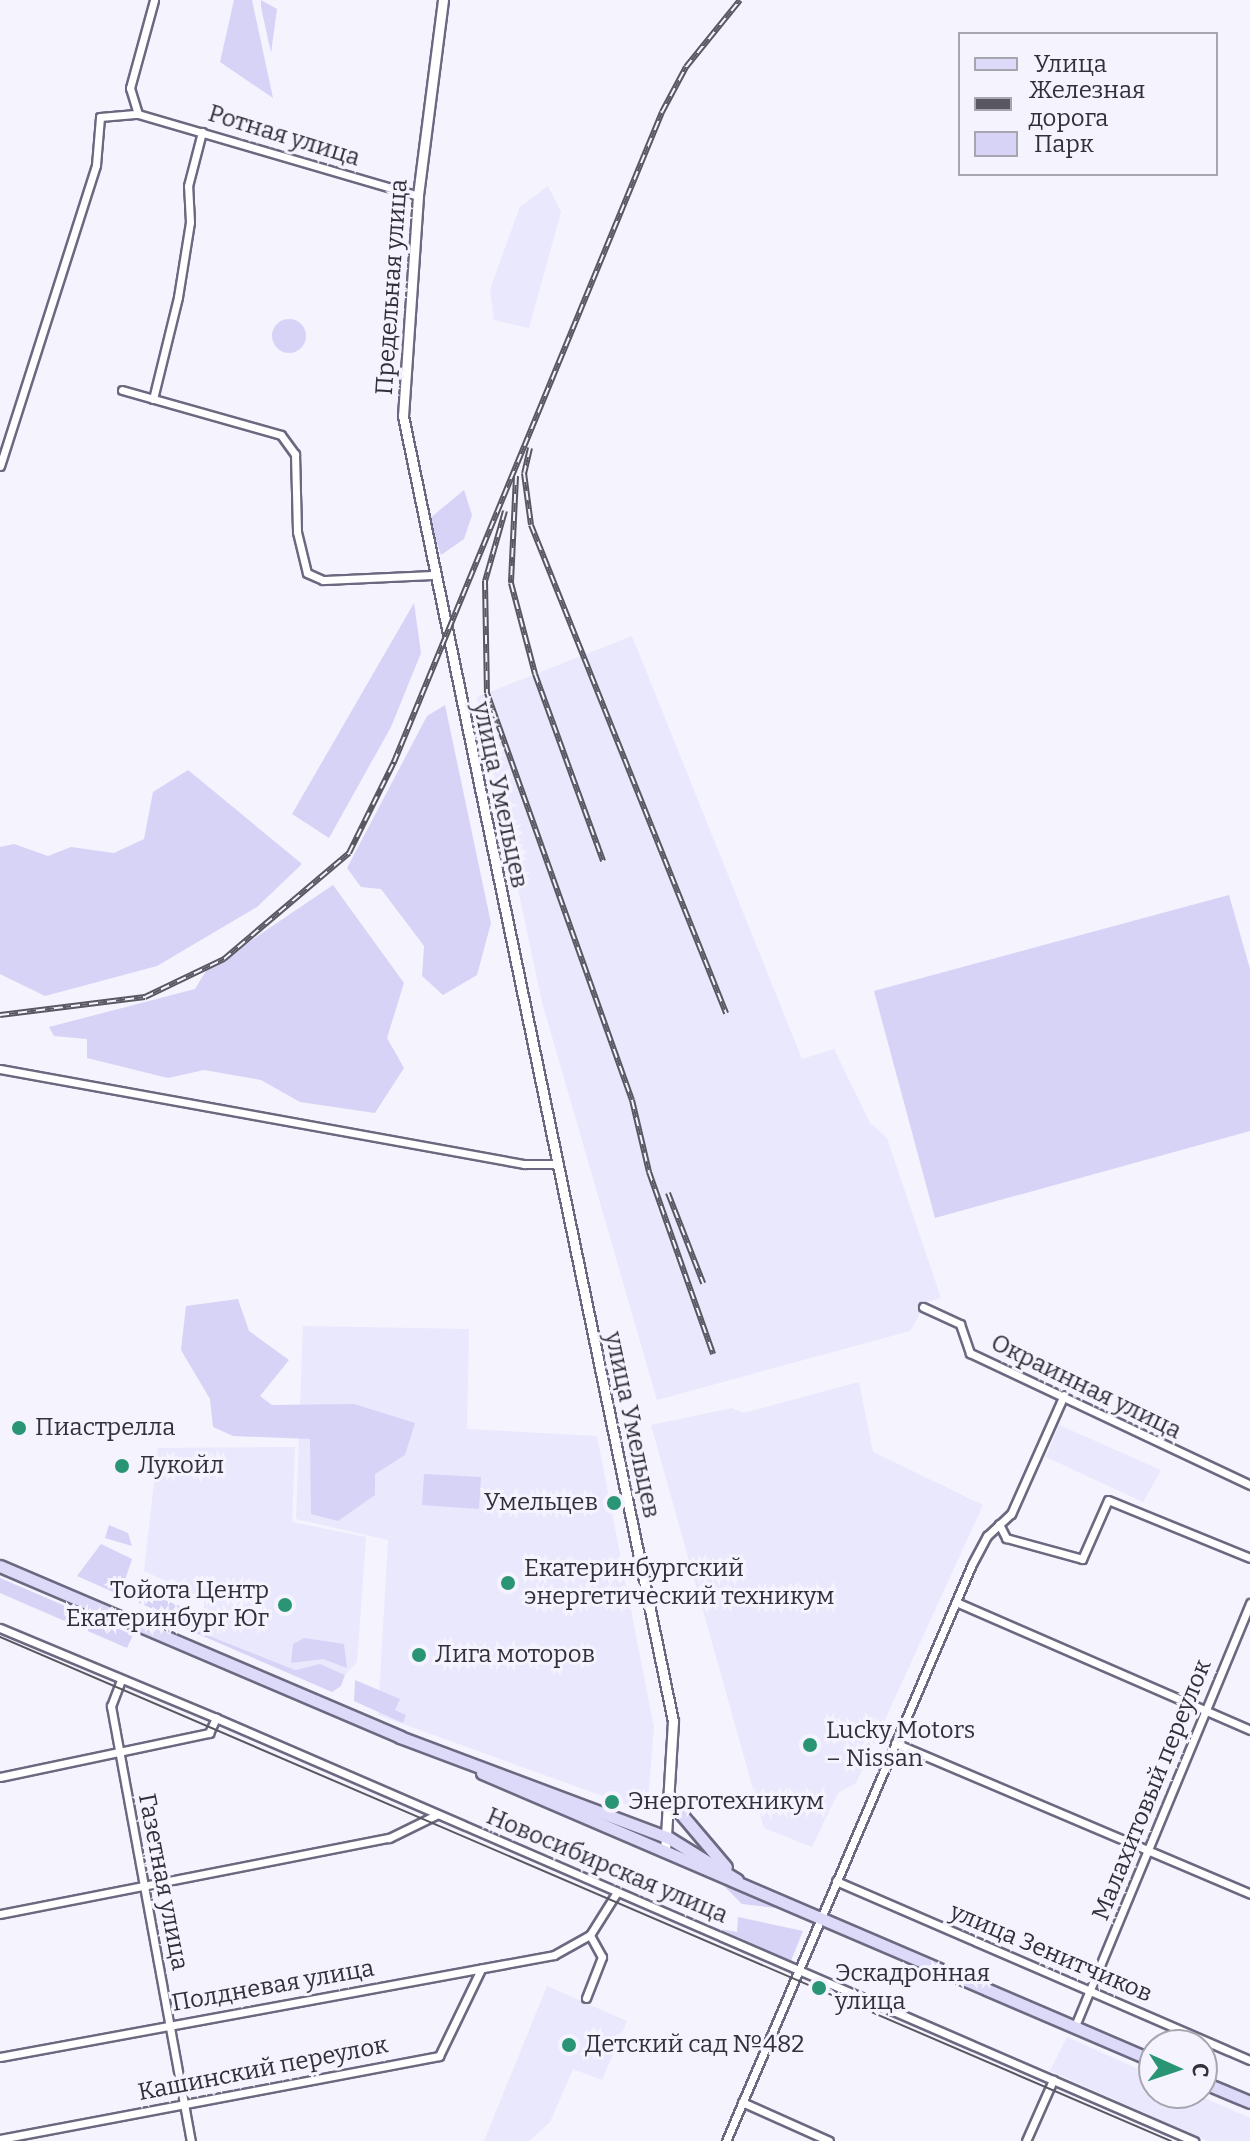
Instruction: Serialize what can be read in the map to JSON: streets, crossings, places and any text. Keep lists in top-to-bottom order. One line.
{"streets":{"street":["Ротная улица","Предельная улица","улица Умельцев","Окраинная улица","Малахитовый переулок","Новосибирская улица","Газетная улица","улица Зенитчиков","Полдневая улица","Кашинский переулок"]},"crossings":[["Ротная улица","Предельная улица"],["Предельная улица","улица Умельцев"],["Малахитовый переулок","улица Зенитчиков"],["Новосибирская улица","Газетная улица"],["Газетная улица","Полдневая улица"],["Газетная улица","Кашинский переулок"],["Полдневая улица","Кашинский переулок"]],"places":["Пиастрелла","Лукойл","Умельцев","Екатеринбургский энергетический техникум","Тойота Центр Екатеринбург Юг","Лига моторов","Lucky Motors – Nissan","Энерготехникум","Эскадронная улица","Детский сад №482"],"legend":["Улица","Железная дорога","Парк"],"north":"right"}
